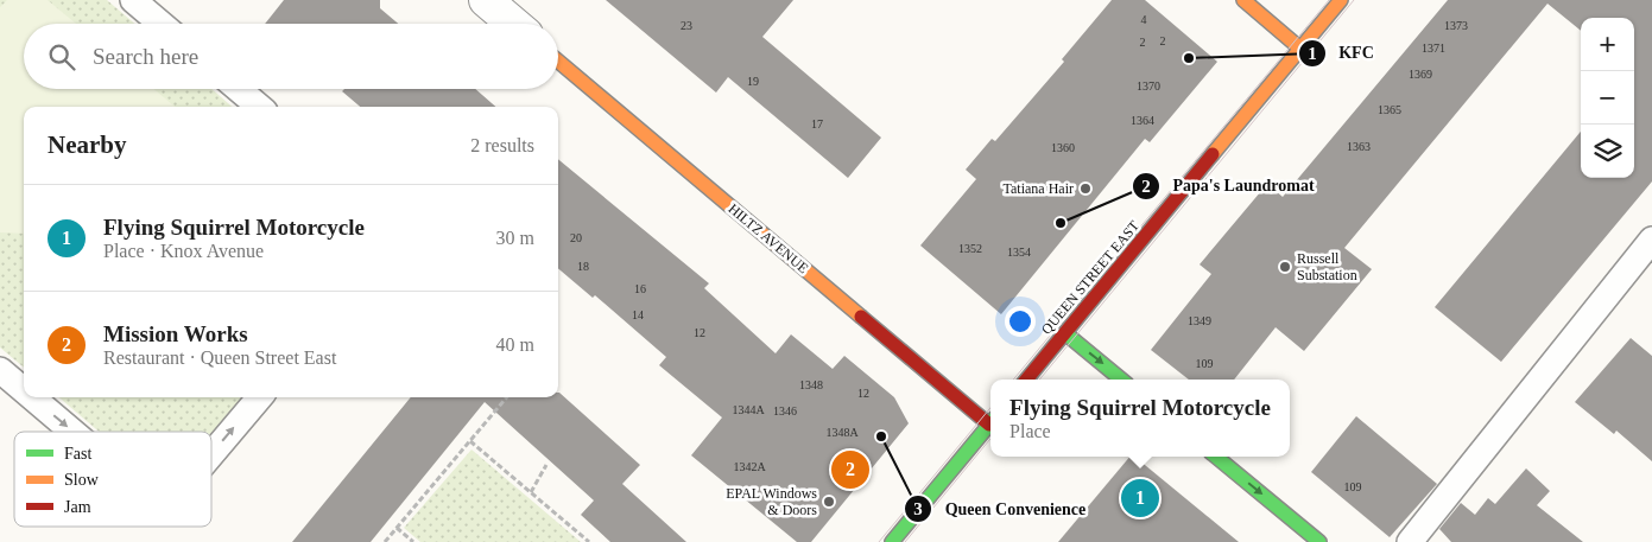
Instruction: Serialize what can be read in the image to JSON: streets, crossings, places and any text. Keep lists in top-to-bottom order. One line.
{"streets":{"street":["HILTZ AVENUE","QUEEN STREET EAST"]},"places":["KFC","Tatiana Hair","Papa's Laundromat","Russell Substation","Queen Convenience","EPAL Windows & Doors"],"house_numbers":["4","23","1373","2","2","1371","1369","19","1370","1365","1364","17","1363","1360","20","1352","1354","18","16","14","1349","12","109","1348","12","1344A","1346","1348A","1342A","109"],"legend":["Fast","Slow","Jam"],"page":{"map_buttons":["+","−"],"search":"Search here","heading":["Nearby","2 results"],"list":[{"mark":"1","name":"Flying Squirrel Motorcycle","note":"Place · Knox Avenue","value":"30 m"},{"mark":"2","name":"Mission Works","note":"Restaurant · Queen Street East","value":"40 m"}],"popup":["Flying Squirrel Motorcycle","Place"],"pins":["2","1"]}}
